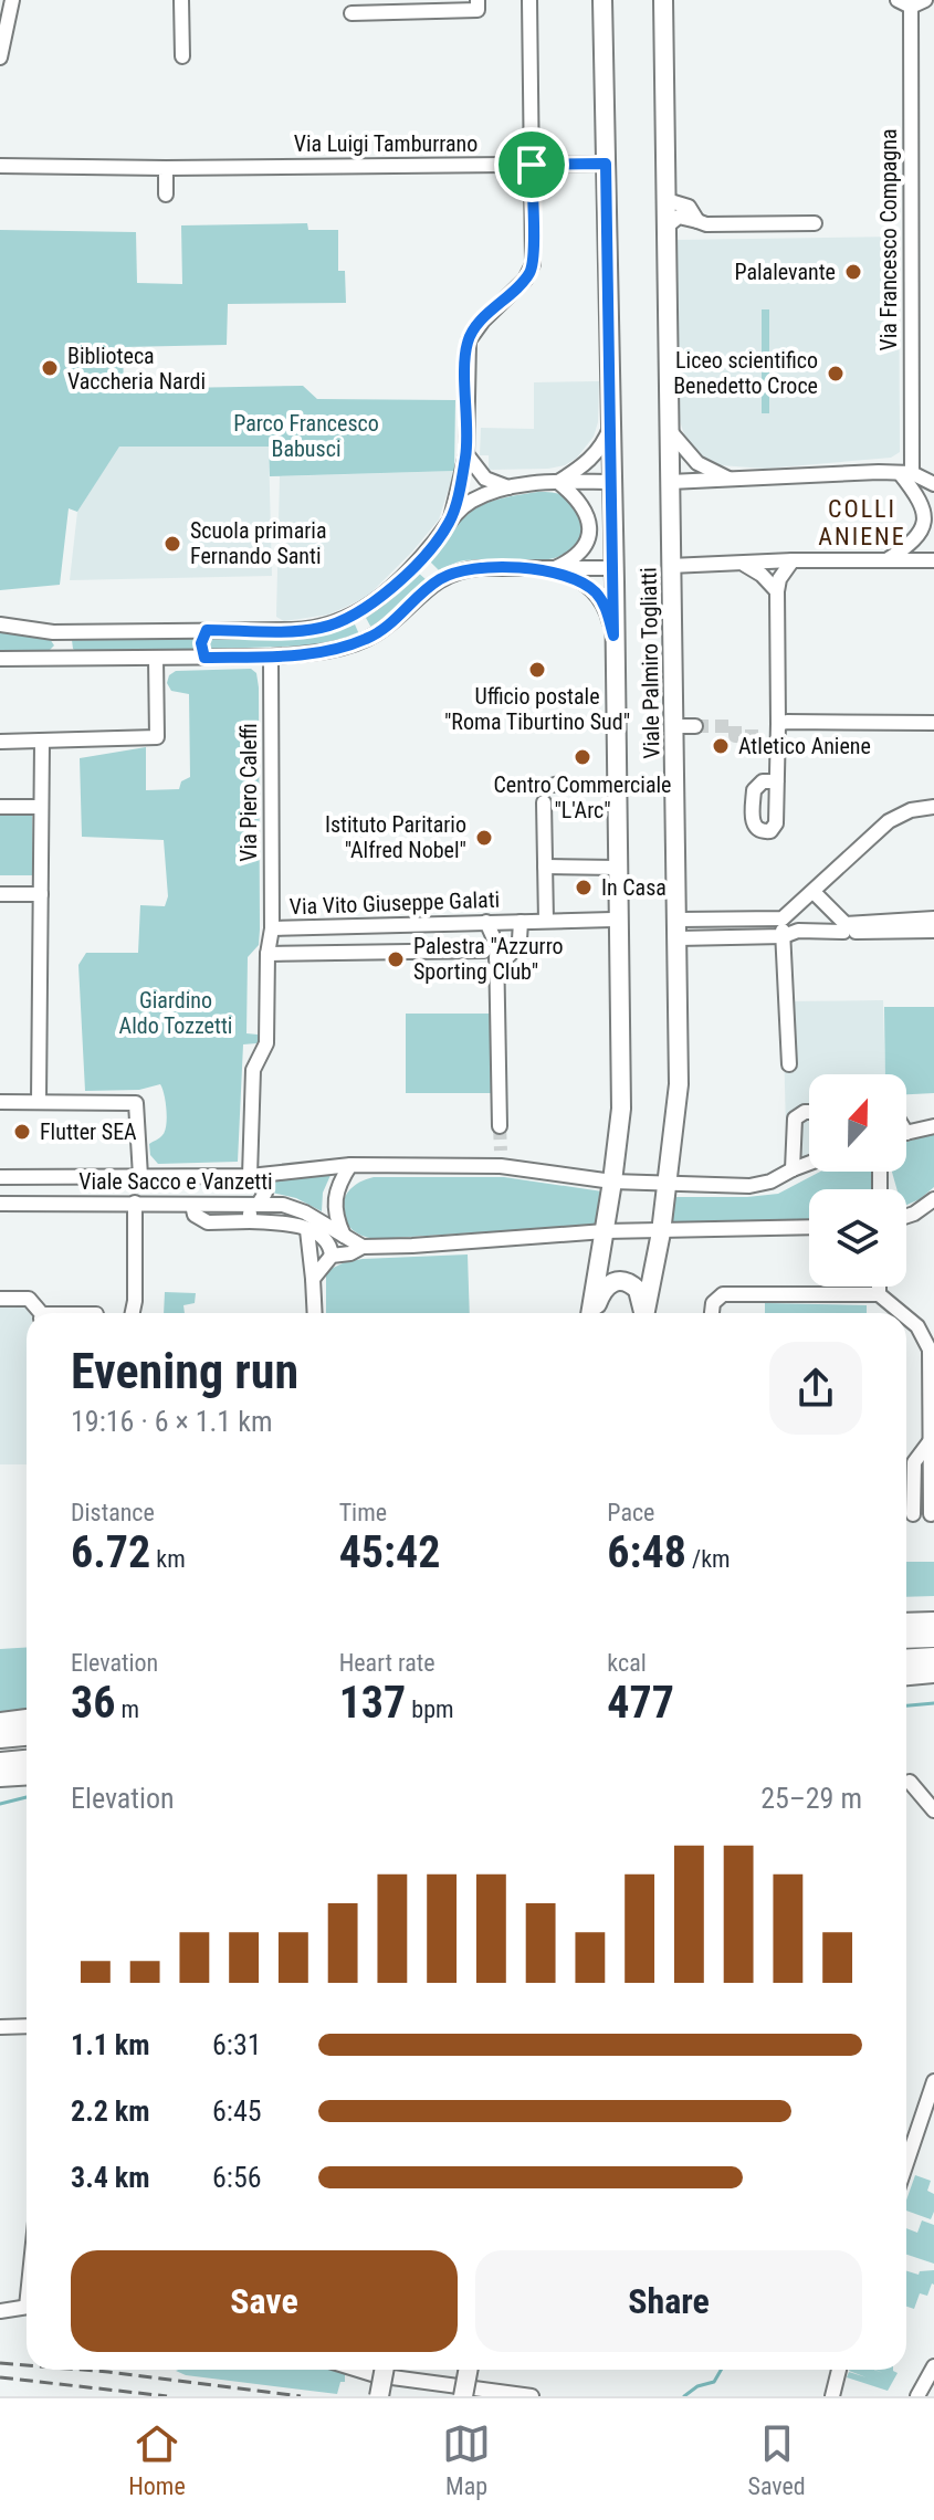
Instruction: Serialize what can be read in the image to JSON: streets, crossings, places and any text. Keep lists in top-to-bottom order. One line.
{"streets":{"main road":["Viale Palmiro Togliatti"],"street":["Via Luigi Tamburrano","Via Francesco Compagna","Via Piero Caleffi","Via Vito Giuseppe Galati","Viale Sacco e Vanzetti"]},"crossings":[["Via Luigi Tamburrano","Viale Palmiro Togliatti"],["Viale Palmiro Togliatti","Viale Sacco e Vanzetti"],["Via Piero Caleffi","Via Vito Giuseppe Galati"],["Via Vito Giuseppe Galati","Viale Sacco e Vanzetti"]],"districts":["COLLI ANIENE"],"parks":["Parco Francesco Babusci","Giardino Aldo Tozzetti"],"places":["Palalevante","Biblioteca Vaccheria Nardi","Liceo scientifico Benedetto Croce","Scuola primaria Fernando Santi","Ufficio postale \"Roma Tiburtino Sud\"","Atletico Aniene","Centro Commerciale \"L'Arc\"","Istituto Paritario \"Alfred Nobel\"","In Casa","Palestra \"Azzurro Sporting Club\"","Flutter SEA"],"north":"top","page":{"heading":["Evening run","19:16 · 6 × 1.1 km"],"stats":[["Distance","6.72 km"],["Time","45:42"],["Pace","6:48 /km"],["Elevation","36 m"],["Heart rate","137 bpm"],["kcal","477"]],"chart":["Elevation","25–29 m"],"list":[{"name":"1.1 km","note":"6:31"},{"name":"2.2 km","note":"6:45"},{"name":"3.4 km","note":"6:56"}],"buttons":["Save","Share"],"tabs":["Home","Map","Saved"]}}
